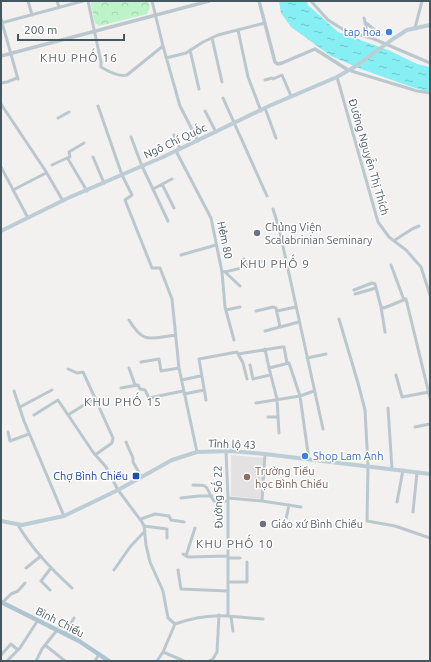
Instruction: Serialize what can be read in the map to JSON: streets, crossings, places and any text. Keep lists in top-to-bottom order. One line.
{"streets":{"main road":["Ngô Chí Quốc","Tỉnh lộ 43","Bình Chiểu"],"street":["Đường Nguyễn Thị Thích","Hẻm 80","Đường Số 22"]},"crossings":[["Ngô Chí Quốc","Đường Nguyễn Thị Thích"],["Ngô Chí Quốc","Hẻm 80"],["Tỉnh lộ 43","Đường Số 22"]],"districts":["KHU PHỐ 16","KHU PHỐ 9","KHU PHỐ 15","KHU PHỐ 10"],"places":{"other":["tap hoa","Chủng Viện Scalabrinian Seminary","Shop Lam Anh","Trường Tiểu học Bình Chiểu","Giáo xứ Bình Chiểu"],"transit":["Chợ Bình Chiểu"]},"scale_bar":"200 m"}
